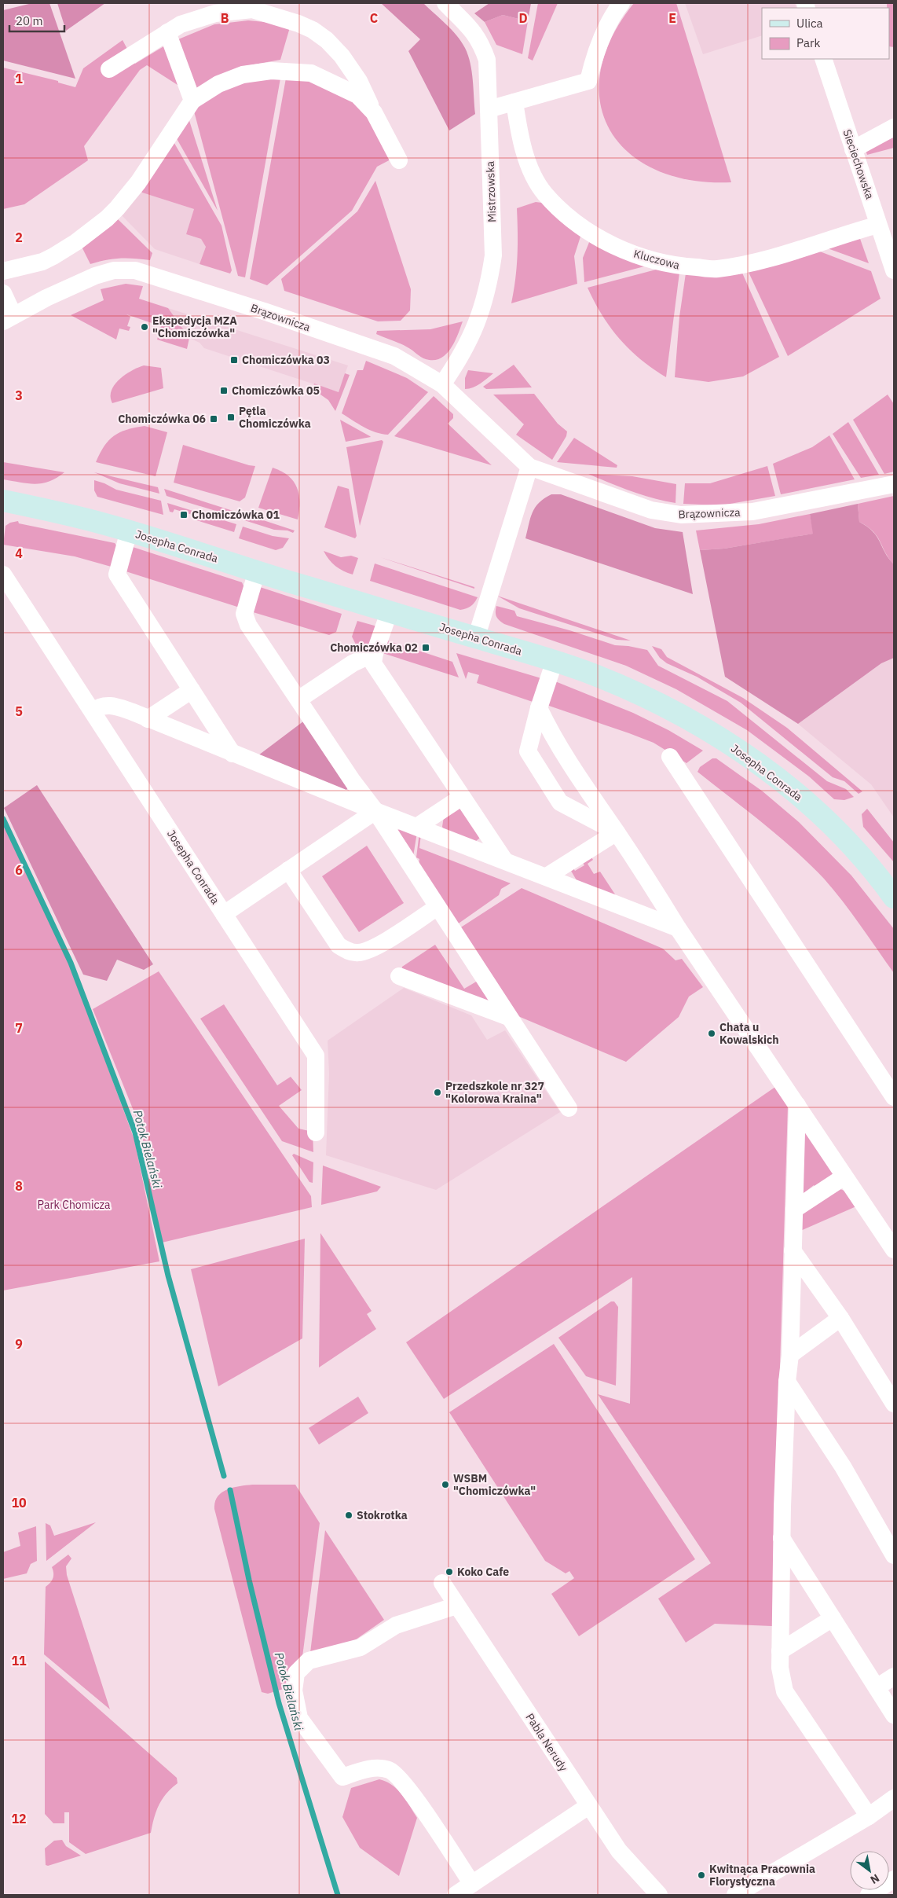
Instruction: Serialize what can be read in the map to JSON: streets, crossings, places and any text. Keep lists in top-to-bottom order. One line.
{"streets":{"street":["Sieciechowska","Mistrzowska","Kluczowa","Brązownicza","Josepha Conrada","Pabla Nerudy"]},"crossings":[["Sieciechowska","Kluczowa"],["Mistrzowska","Brązownicza"]],"water":["Potok Bielański"],"parks":["Park Chomicza"],"places":{"other":["Ekspedycja MZA \"Chomiczówka\"","Chata u Kowalskich","Przedszkole nr 327 \"Kolorowa Kraina\"","WSBM \"Chomiczówka\"","Stokrotka","Koko Cafe","Kwitnąca Pracownia Florystyczna"],"transit":["Chomiczówka 03","Chomiczówka 05","Pętla Chomiczówka","Chomiczówka 06","Chomiczówka 01","Chomiczówka 02"]},"legend":["Ulica","Park"],"scale_bar":"20 m","north":"bottom right","grid":{"columns":["B","C","D","E"],"rows":["1","2","3","4","5","6","7","8","9","10","11","12"]}}
